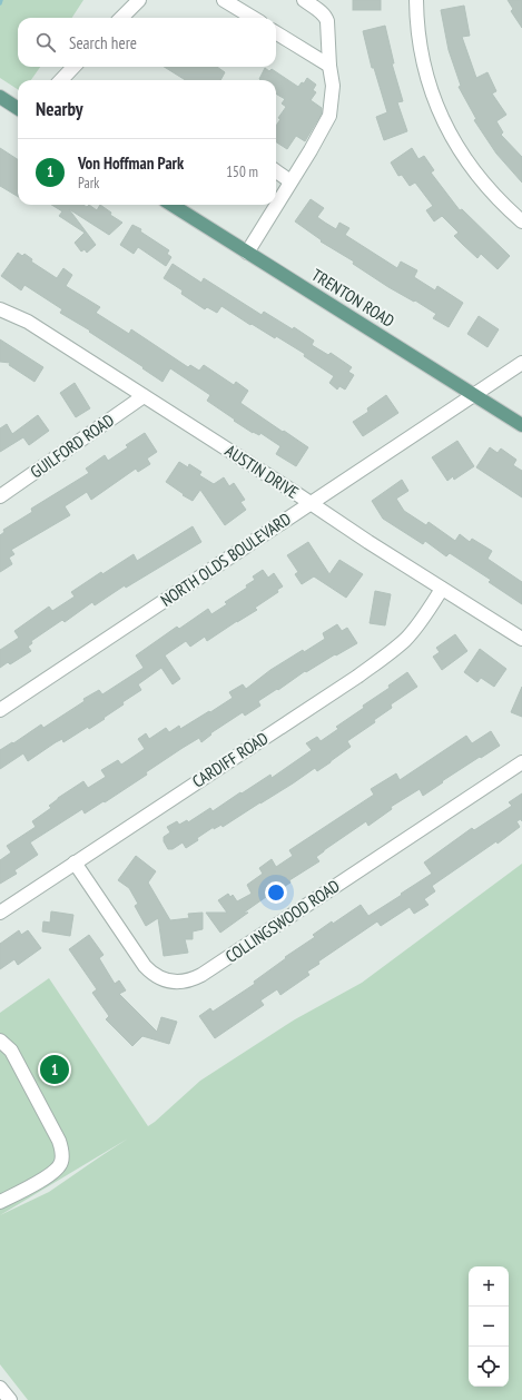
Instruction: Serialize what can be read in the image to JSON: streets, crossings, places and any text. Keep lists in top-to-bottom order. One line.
{"streets":{"main road":["TRENTON ROAD"],"street":["GUILFORD ROAD","AUSTIN DRIVE","NORTH OLDS BOULEVARD","CARDIFF ROAD","COLLINGSWOOD ROAD"]},"crossings":[["TRENTON ROAD","NORTH OLDS BOULEVARD"],["GUILFORD ROAD","AUSTIN DRIVE"],["AUSTIN DRIVE","NORTH OLDS BOULEVARD"],["AUSTIN DRIVE","CARDIFF ROAD"],["CARDIFF ROAD","COLLINGSWOOD ROAD"]],"page":{"search":"Search here","heading":"Nearby","list":[{"mark":"1","name":"Von Hoffman Park","note":"Park","value":"150 m"}],"pins":"1","map_buttons":["+","−"]}}
